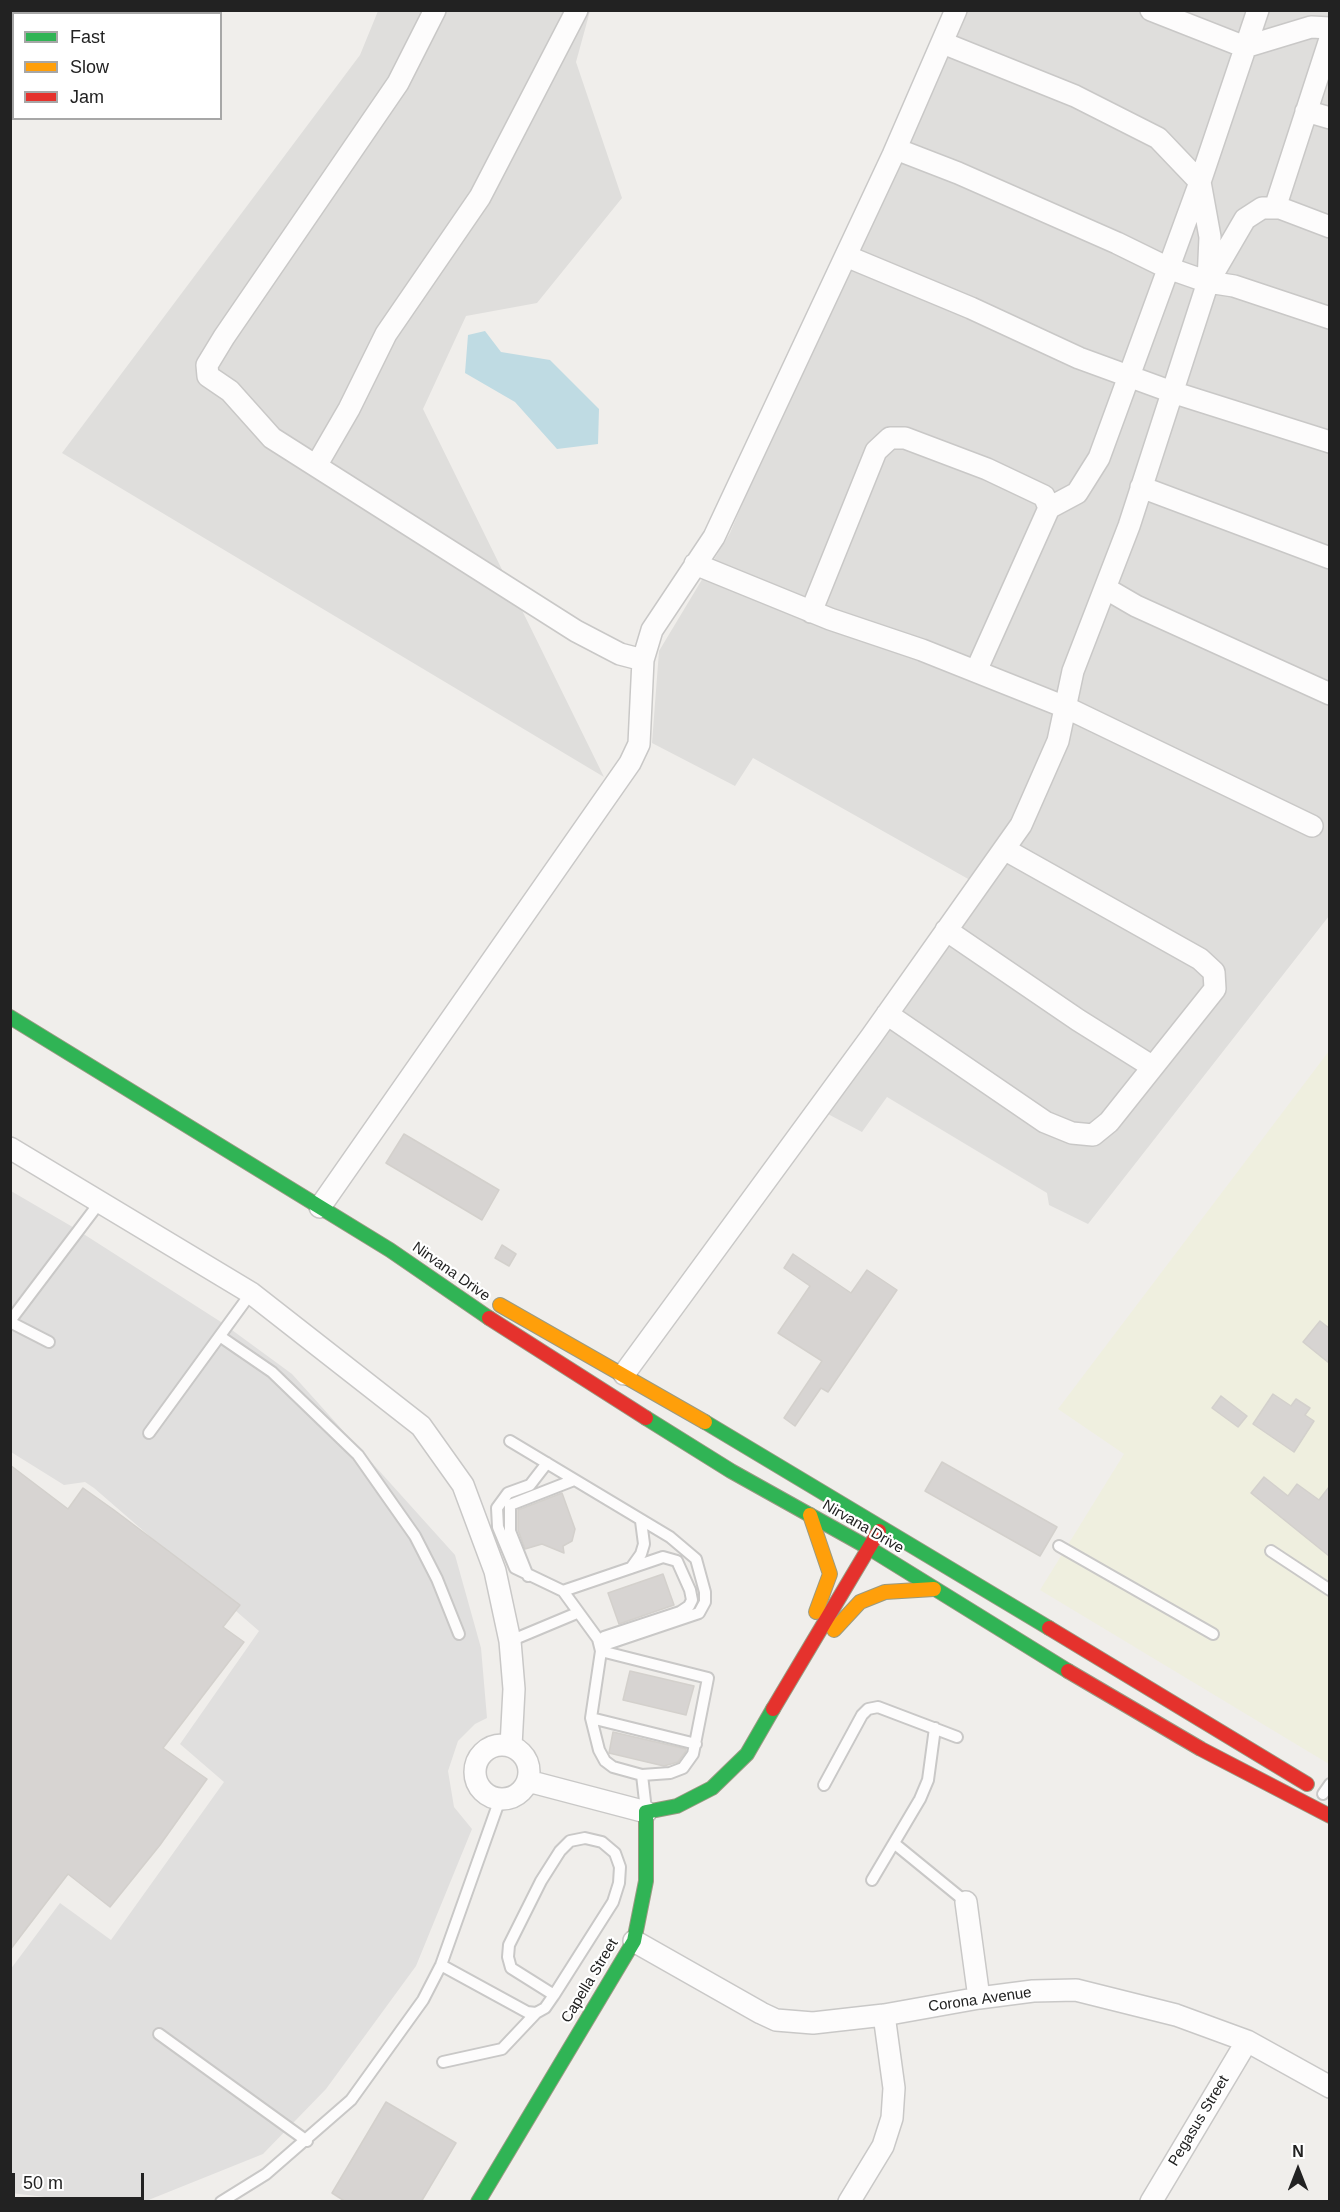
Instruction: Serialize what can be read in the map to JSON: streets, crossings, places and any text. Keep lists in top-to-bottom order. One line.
{"streets":{"main road":["Nirvana Drive","Capella Street"],"street":["Corona Avenue","Pegasus Street"]},"crossings":[["Capella Street","Corona Avenue"],["Corona Avenue","Pegasus Street"]],"legend":["Fast","Slow","Jam"],"scale_bar":"50 m","north":"top"}
